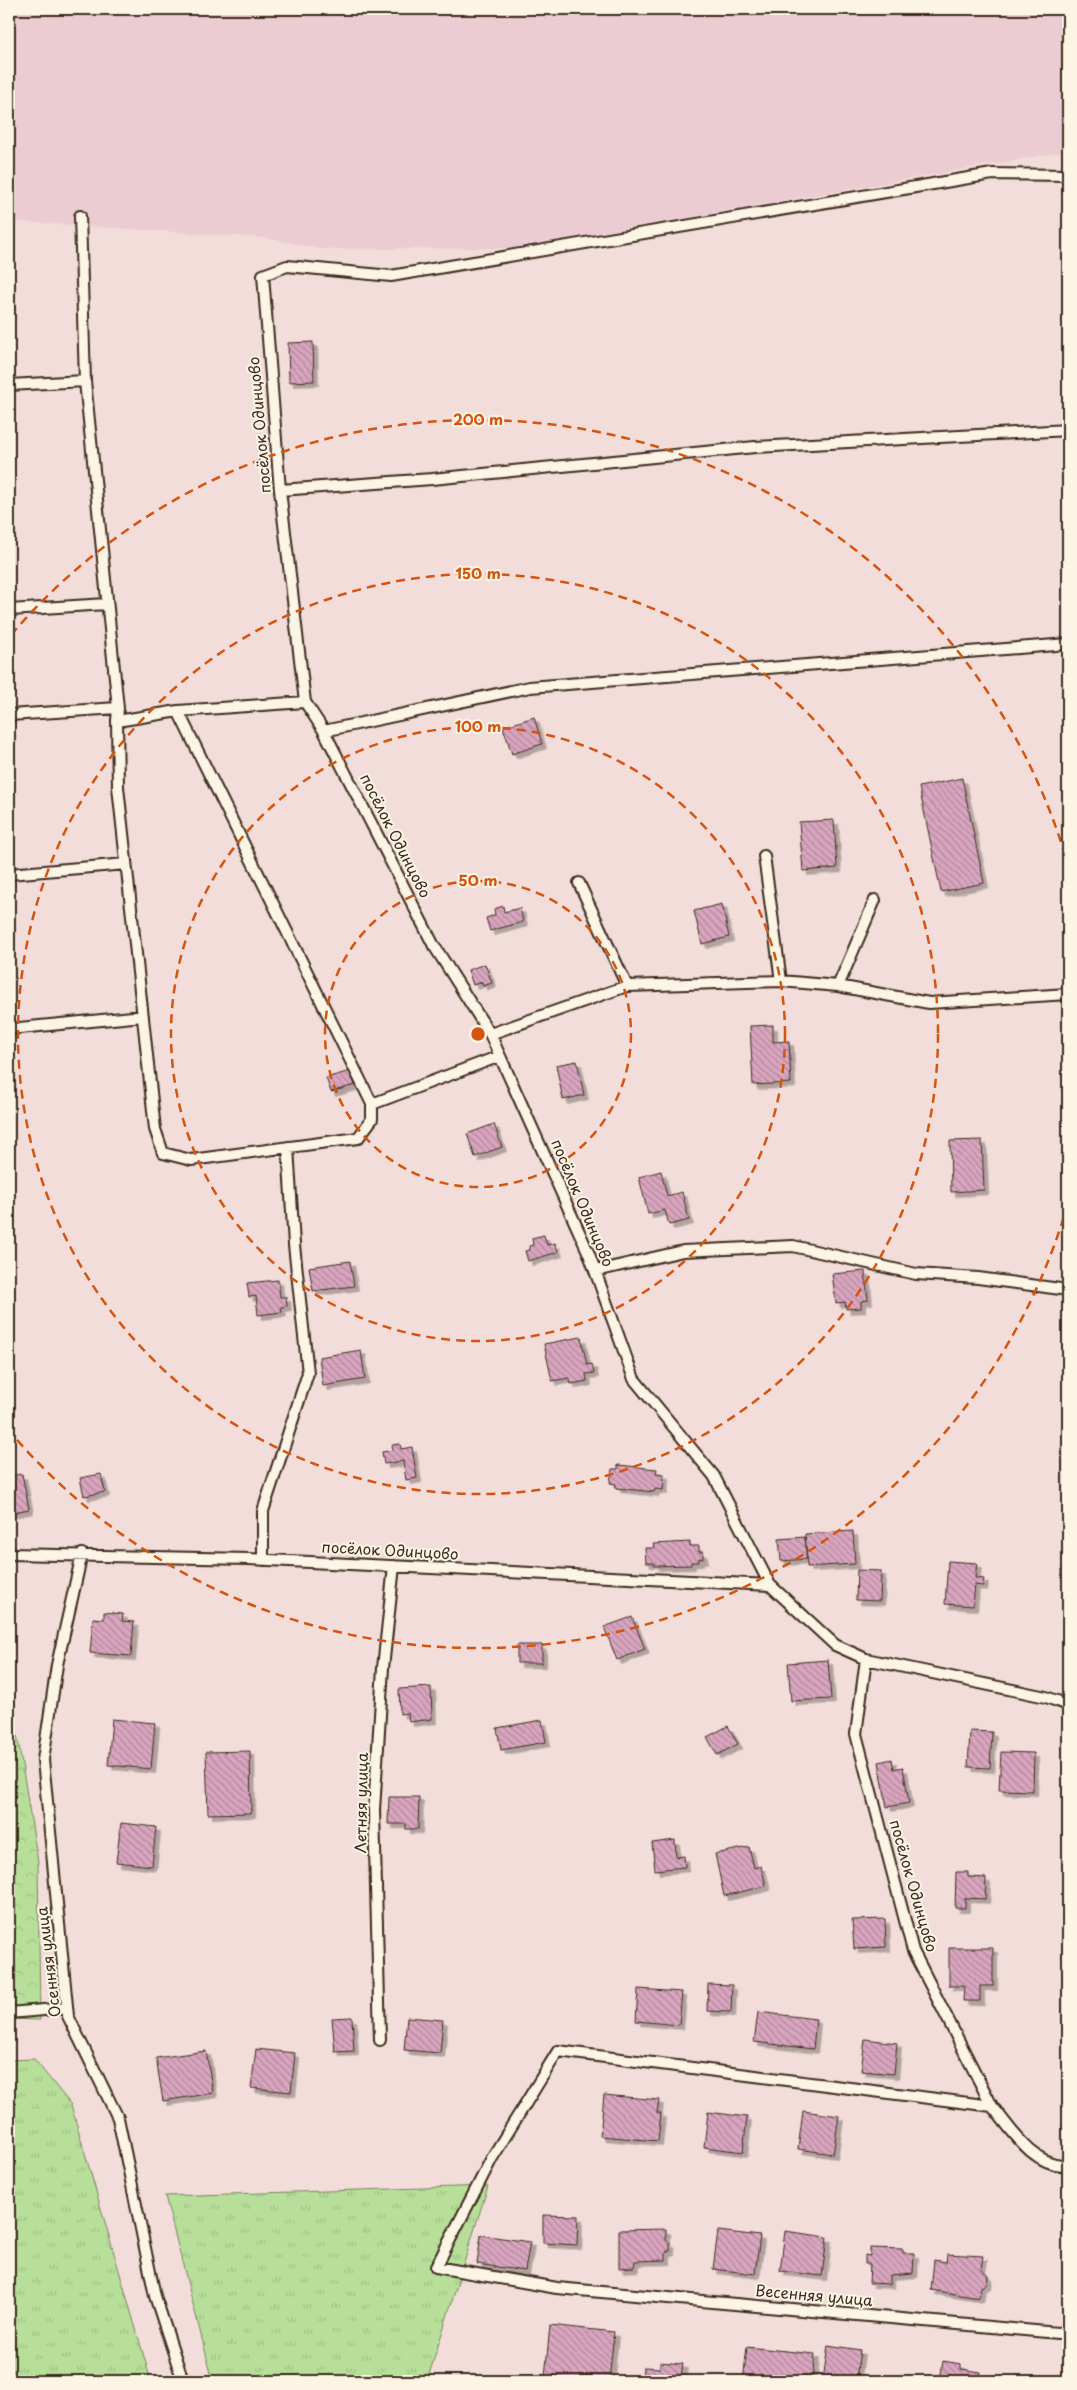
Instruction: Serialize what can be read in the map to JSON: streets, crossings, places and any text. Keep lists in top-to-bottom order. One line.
{"streets":{"lane":["посёлок Одинцово","Летняя улица","Осенняя улица","Весенняя улица"]},"crossings":[["посёлок Одинцово","Летняя улица"],["посёлок Одинцово","Осенняя улица"],["посёлок Одинцово","Весенняя улица"]],"rings":["200 m","150 m","100 m","50 m"]}
